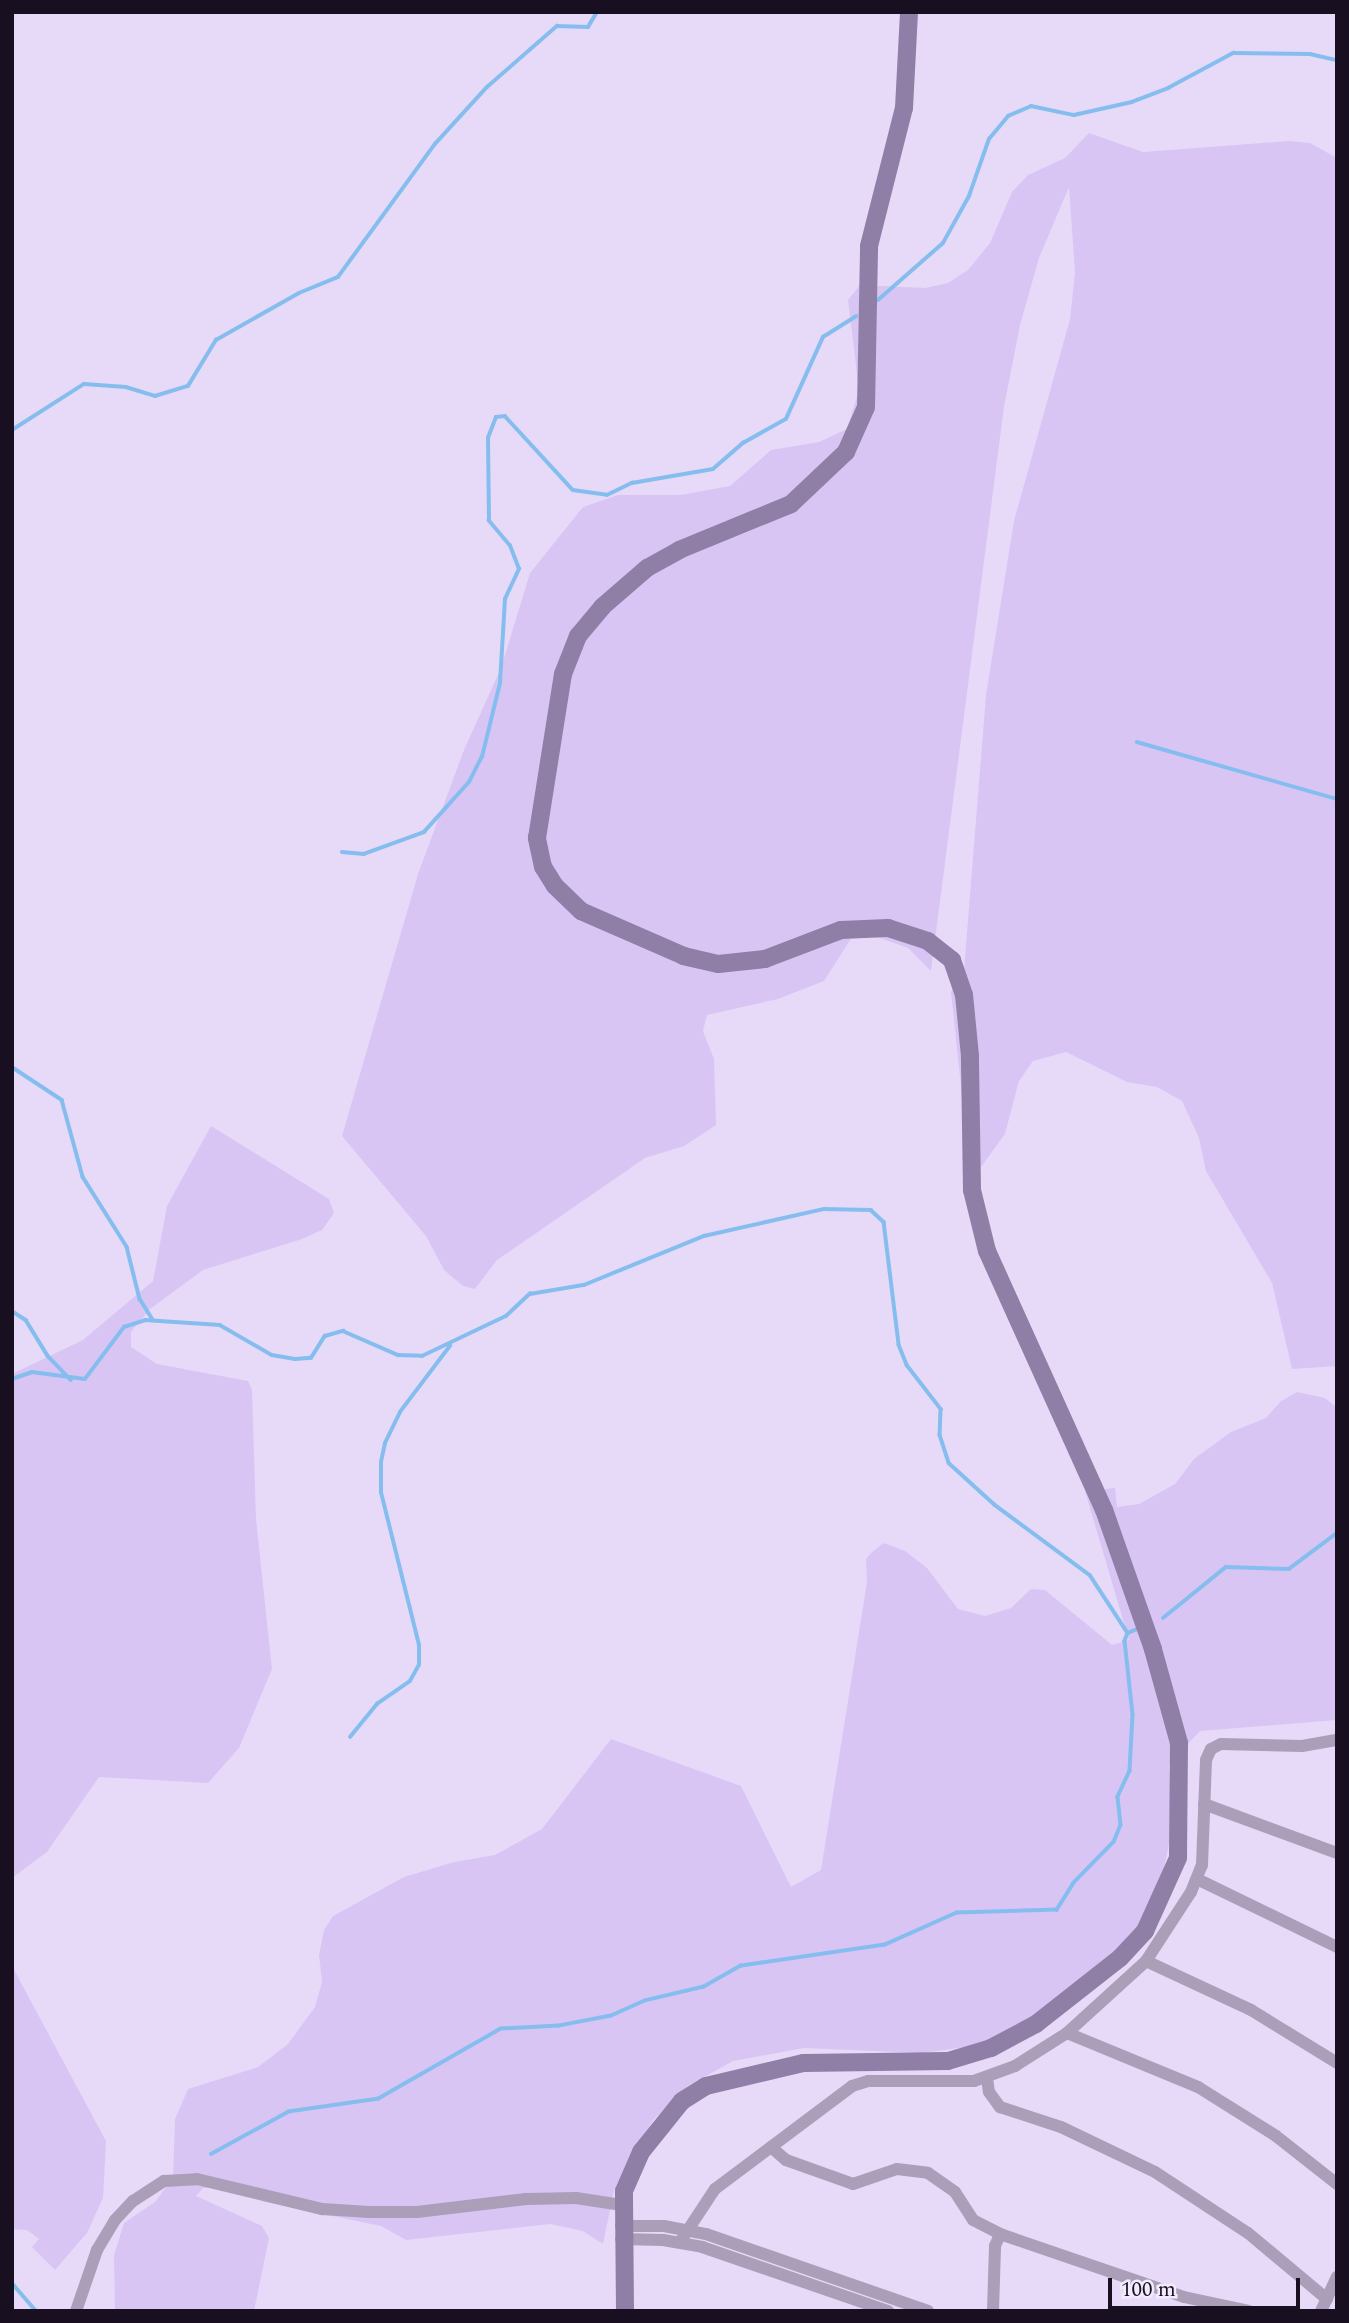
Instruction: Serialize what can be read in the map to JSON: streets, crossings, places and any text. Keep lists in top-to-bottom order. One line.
{"scale_bar":"100 m"}
